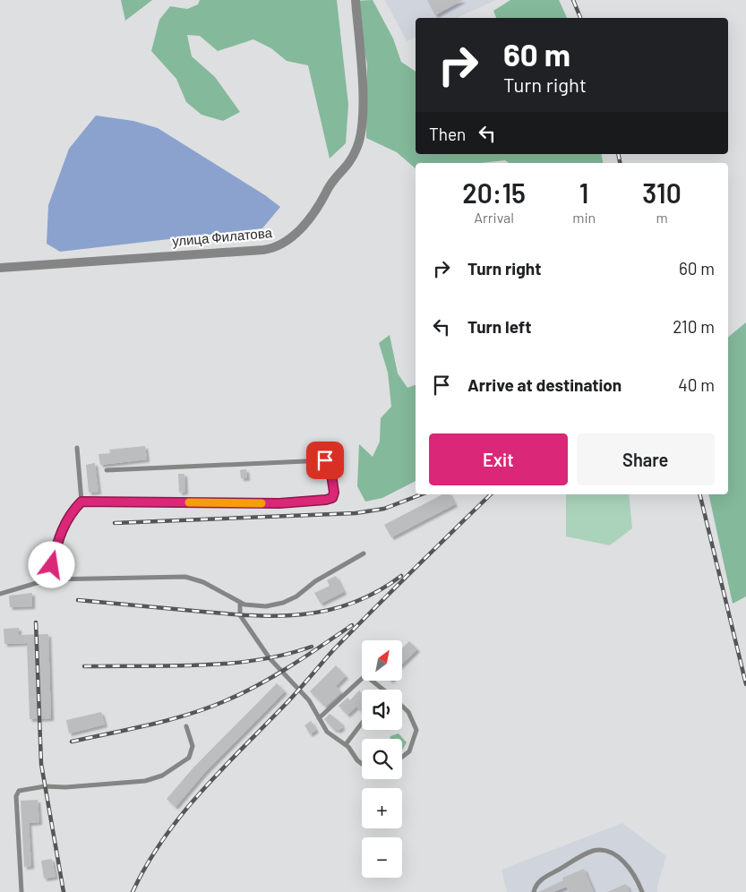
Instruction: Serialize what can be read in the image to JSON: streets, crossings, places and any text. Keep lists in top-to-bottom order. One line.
{"streets":{"street":["улица Филатова"]},"north":"top right","page":{"turn":["60 m","Turn right"],"then":"Then","eta":["20:15","Arrival","1","min","310","m"],"list":[{"name":"Turn right","value":"60 m"},{"name":"Turn left","value":"210 m"},{"name":"Arrive at destination","value":"40 m"}],"buttons":["Exit","Share"],"map_buttons":["+","−"]}}
